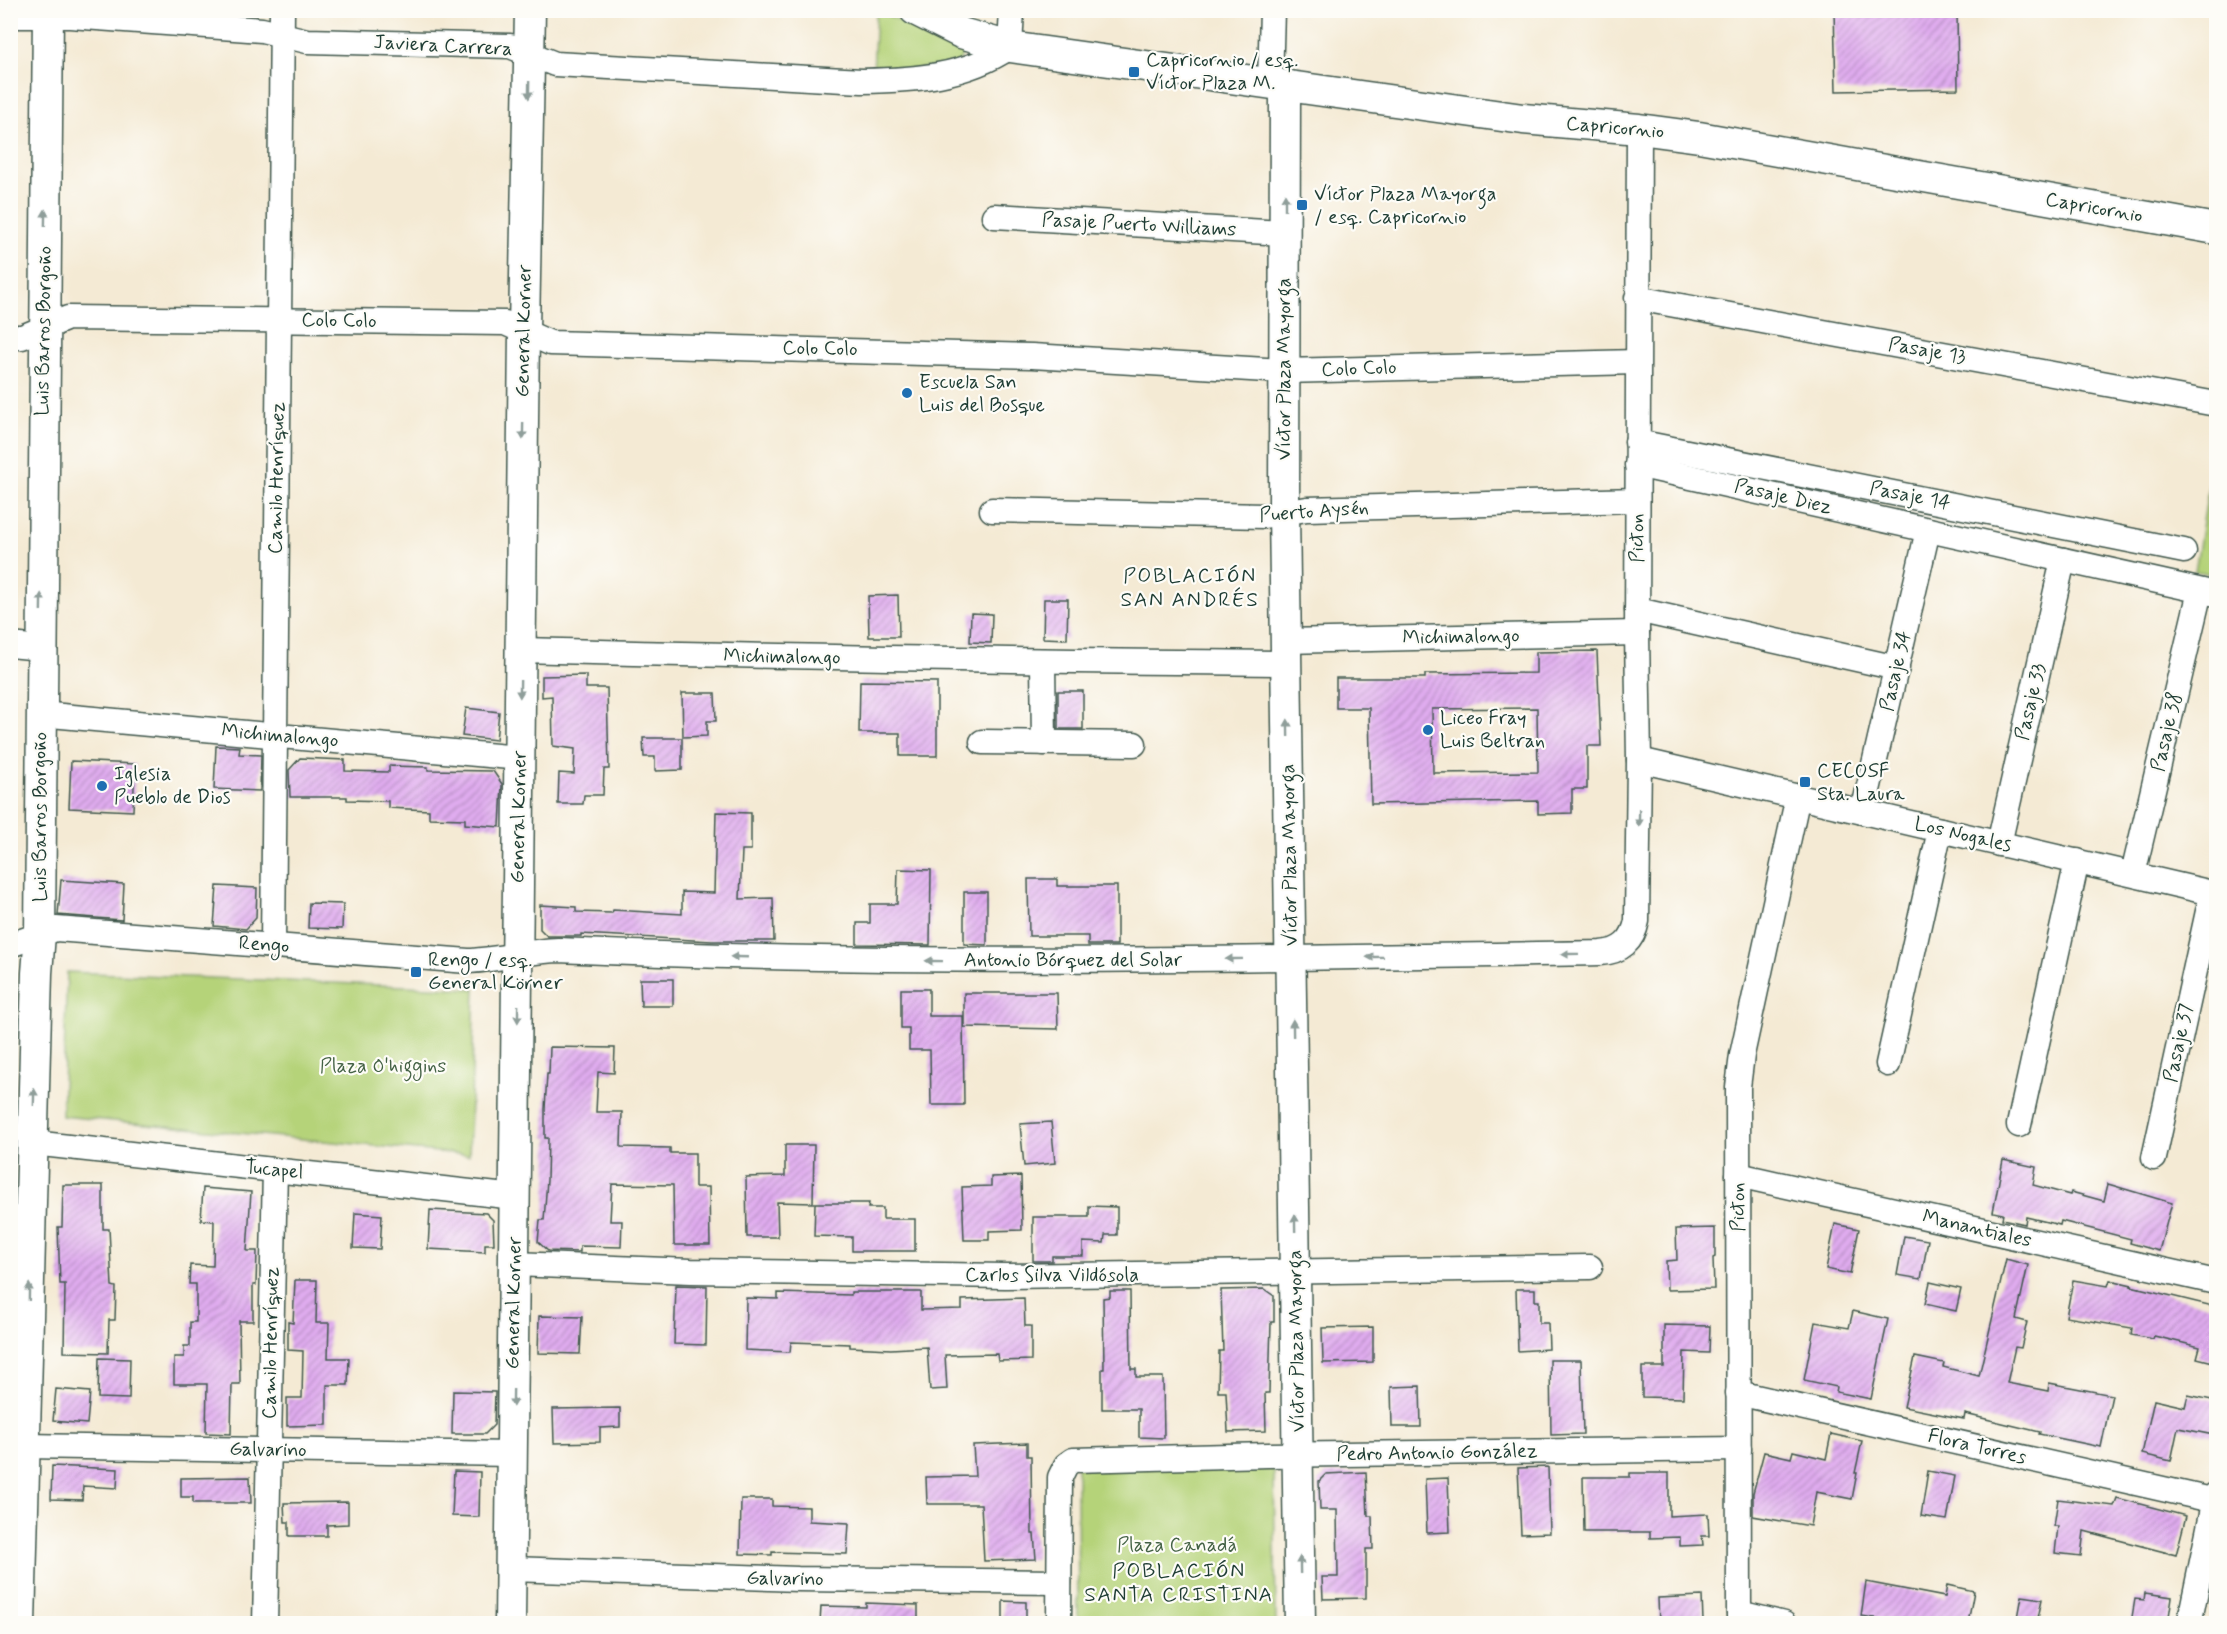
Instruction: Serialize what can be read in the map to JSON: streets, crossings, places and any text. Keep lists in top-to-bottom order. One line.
{"streets":{"street":["Javiera Carrera","Capricornio","Pasaje Puerto Williams","Colo Colo","Luis Barros Borgoño","General Korner","Pasaje 13","Víctor Plaza Mayorga","Camilo Henríquez","Pasaje 14","Pasaje Diez","Puerto Aysén","Picton","Michimalongo","Pasaje 34","Pasaje 33","Pasaje 38","Los Nogales","Rengo","Antonio Bórquez del Solar","Pasaje 37","Tucapel","Manantiales","Carlos Silva Vildósola","Flora Torres","Galvarino","Pedro Antonio González"]},"crossings":[["Javiera Carrera","Capricornio"],["Javiera Carrera","Luis Barros Borgoño"],["Javiera Carrera","General Korner"],["Javiera Carrera","Camilo Henríquez"],["Capricornio","Víctor Plaza Mayorga"],["Capricornio","Picton"],["Pasaje Puerto Williams","Víctor Plaza Mayorga"],["Colo Colo","Luis Barros Borgoño"],["Colo Colo","General Korner"],["Colo Colo","Víctor Plaza Mayorga"],["Colo Colo","Camilo Henríquez"],["Colo Colo","Picton"],["Luis Barros Borgoño","Michimalongo"],["Luis Barros Borgoño","Rengo"],["Luis Barros Borgoño","Tucapel"],["Luis Barros Borgoño","Galvarino"],["General Korner","Michimalongo"],["General Korner","Rengo"],["General Korner","Antonio Bórquez del Solar"],["General Korner","Tucapel"],["General Korner","Carlos Silva Vildósola"],["General Korner","Galvarino"],["Pasaje 13","Picton"],["Víctor Plaza Mayorga","Puerto Aysén"],["Víctor Plaza Mayorga","Michimalongo"],["Víctor Plaza Mayorga","Antonio Bórquez del Solar"],["Víctor Plaza Mayorga","Carlos Silva Vildósola"],["Víctor Plaza Mayorga","Pedro Antonio González"],["Camilo Henríquez","Michimalongo"],["Camilo Henríquez","Rengo"],["Camilo Henríquez","Tucapel"],["Camilo Henríquez","Galvarino"],["Pasaje 14","Pasaje Diez"],["Pasaje 14","Picton"],["Pasaje 14","Pasaje 34"],["Pasaje 14","Pasaje 33"],["Pasaje 14","Pasaje 38"],["Pasaje Diez","Picton"],["Pasaje Diez","Pasaje 34"],["Puerto Aysén","Picton"],["Picton","Michimalongo"],["Picton","Los Nogales"],["Picton","Antonio Bórquez del Solar"],["Picton","Manantiales"],["Picton","Flora Torres"],["Picton","Pedro Antonio González"],["Michimalongo","Pasaje 34"],["Pasaje 34","Los Nogales"],["Pasaje 33","Los Nogales"],["Pasaje 38","Los Nogales"],["Los Nogales","Pasaje 37"],["Rengo","Antonio Bórquez del Solar"],["Galvarino","Pedro Antonio González"]],"one_way":["Luis Barros Borgoño","General Korner","Víctor Plaza Mayorga","Antonio Bórquez del Solar"],"districts":["POBLACIÓN SAN ANDRÉS","POBLACIÓN SANTA CRISTINA"],"parks":["Plaza O'higgins","Plaza Canadá"],"places":{"transit":["Capricornio / esq. Víctor Plaza M.","Víctor Plaza Mayorga / esq. Capricornio","CECOSF Sta. Laura","Rengo / esq. General Körner"],"other":["Escuela San Luis del Bosque","Liceo Fray Luis Beltran","Iglesia Pueblo de Dios"]}}
